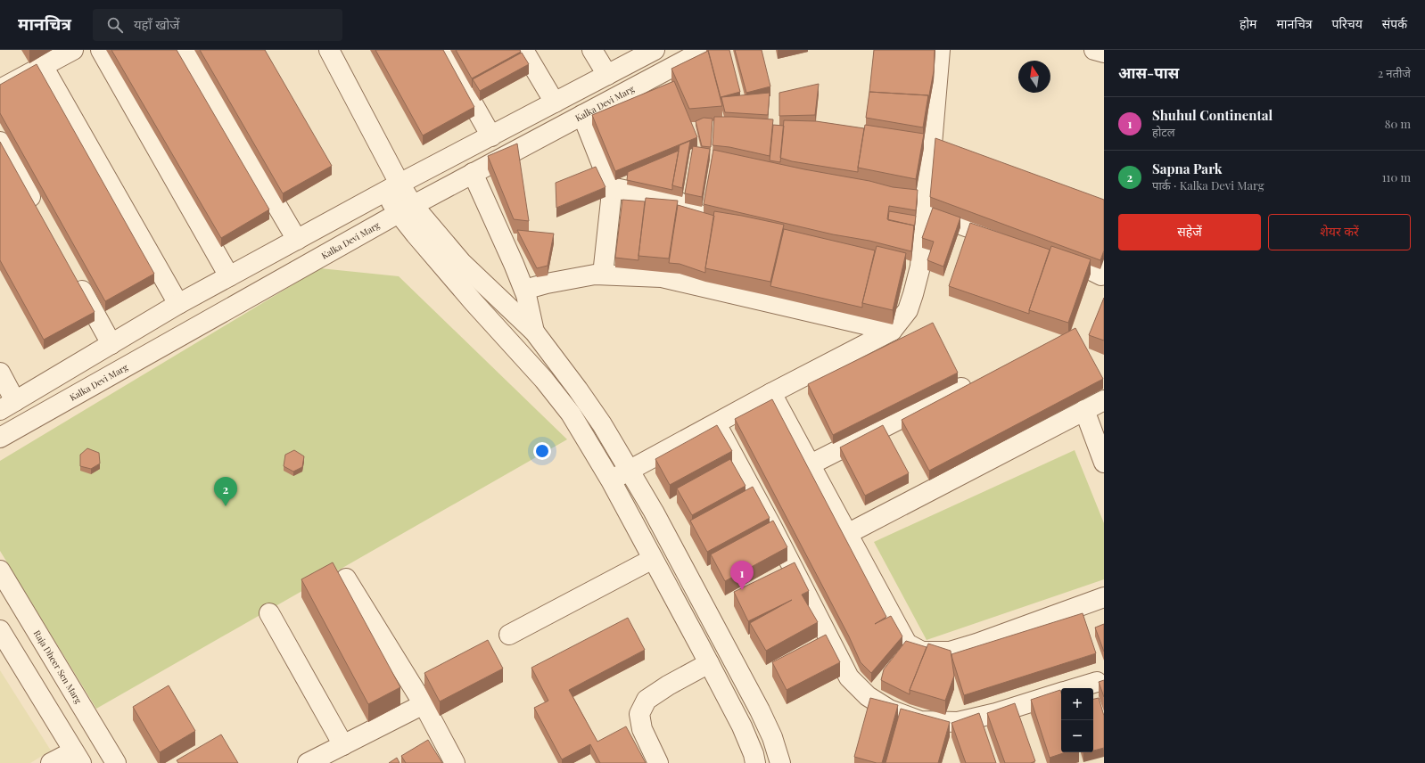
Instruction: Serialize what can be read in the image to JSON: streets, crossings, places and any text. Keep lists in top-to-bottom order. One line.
{"streets":{"street":["Kalka Devi Marg","Raja Dheer Sen Marg"]},"north":"top","page":{"header":"मानचित्र","search":"यहाँ खोजें","nav":["होम","मानचित्र","परिचय","संपर्क"],"heading":["आस-पास","2 नतीजे"],"list":[{"mark":"1","name":"Shuhul Continental","note":"होटल","value":"80 m"},{"mark":"2","name":"Sapna Park","note":"पार्क · Kalka Devi Marg","value":"110 m"}],"buttons":["सहेजें","शेयर करें"],"pins":["2","1"],"map_buttons":["+","−"]}}
